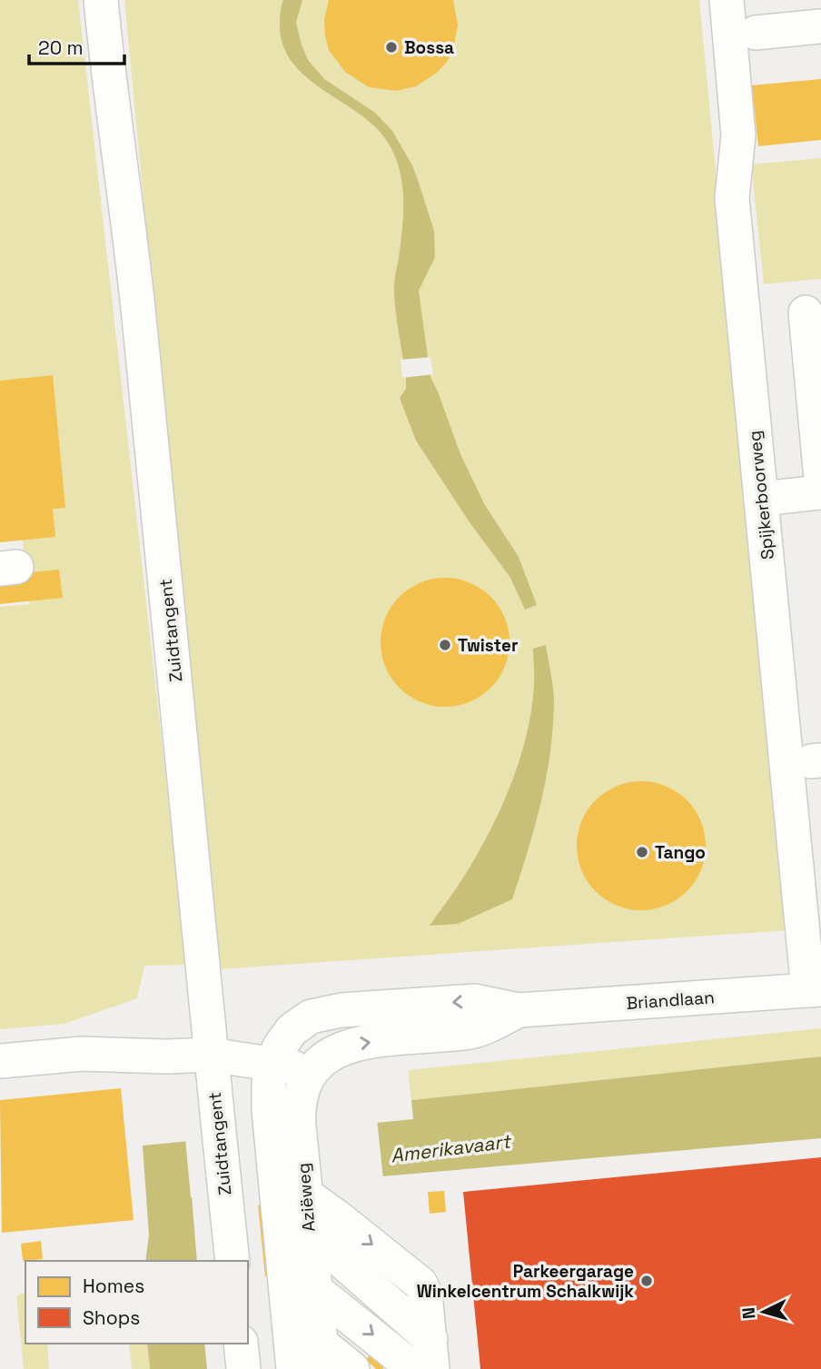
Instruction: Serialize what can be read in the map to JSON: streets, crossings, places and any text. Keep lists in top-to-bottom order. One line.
{"streets":{"street":["Spijkerboorweg","Zuidtangent","Briandlaan","Aziëweg"]},"crossings":[["Spijkerboorweg","Briandlaan"],["Briandlaan","Aziëweg"]],"water":["Amerikavaart"],"places":["Bossa","Twister","Tango","Parkeergarage Winkelcentrum Schalkwijk"],"legend":["Homes","Shops"],"scale_bar":"20 m","north":"left"}
